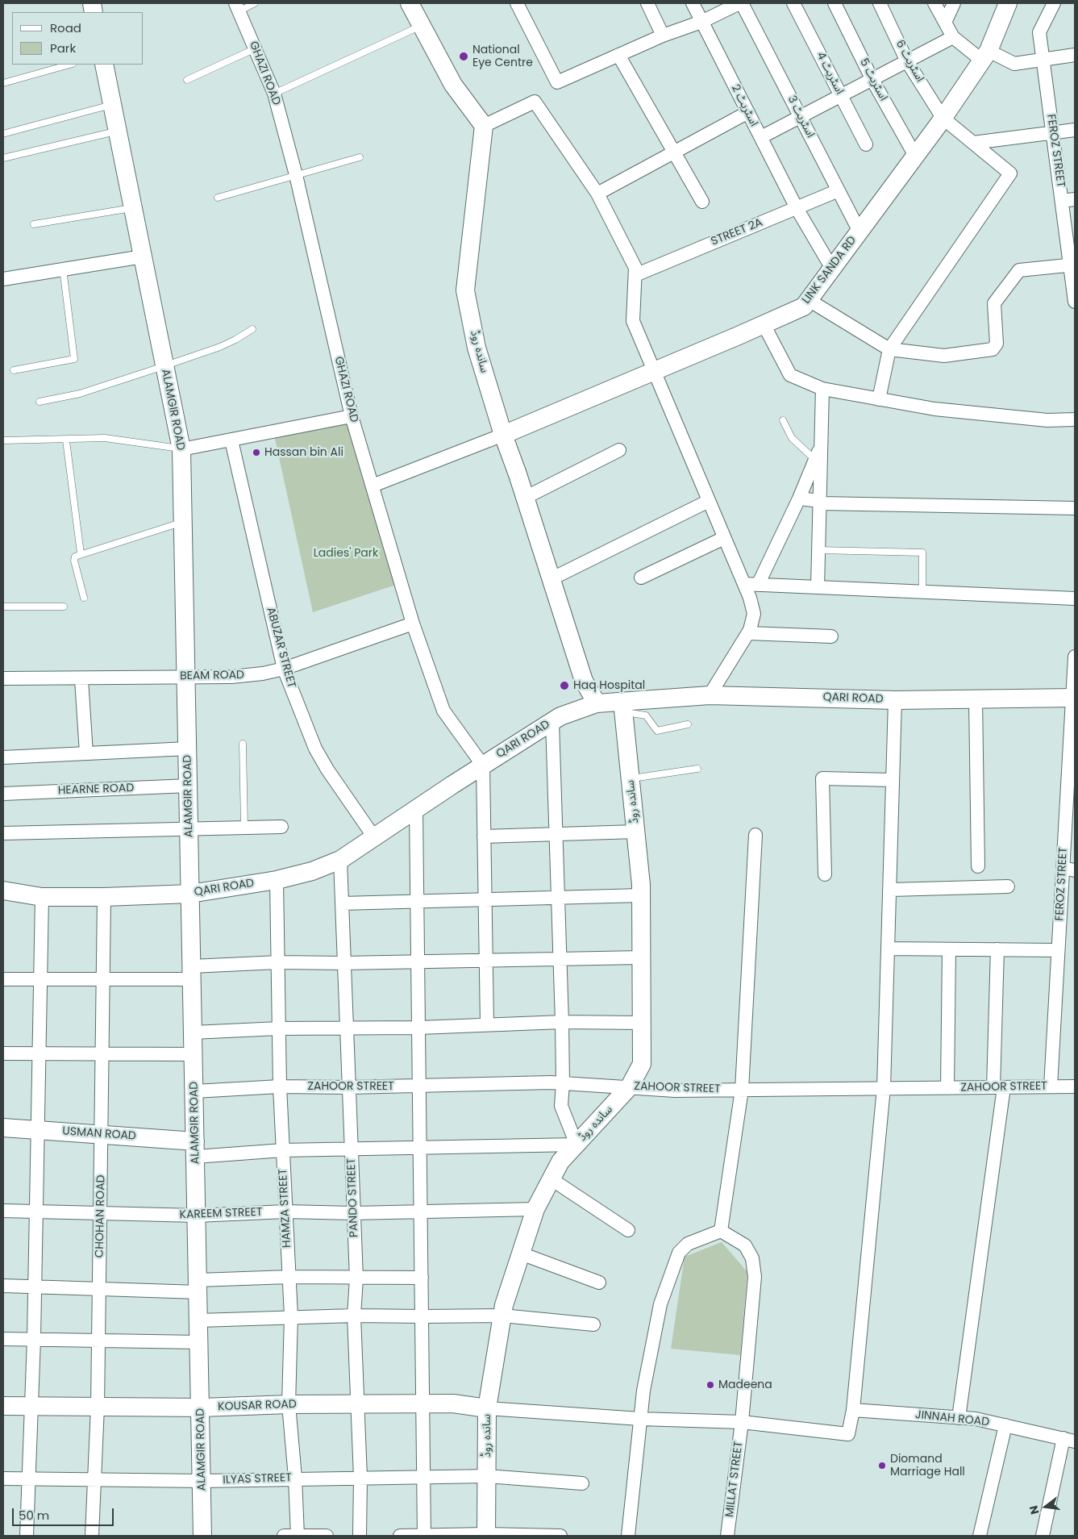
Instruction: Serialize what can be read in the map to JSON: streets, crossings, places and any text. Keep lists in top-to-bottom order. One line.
{"streets":{"street":["اسٹریٹ 6","GHAZI ROAD","اسٹریٹ 4","اسٹریٹ 5","اسٹریٹ 2","اسٹریٹ 3","FEROZ STREET","STREET 2A","LINK SANDA RD","ساندہ روڈ","ALAMGIR ROAD","ABUZAR STREET","BEAM ROAD","QARI ROAD","HEARNE ROAD","ZAHOOR STREET","USMAN ROAD","PANDO STREET","HAMZA STREET","KAREEM STREET","CHOHAN ROAD","KOUSAR ROAD","JINNAH ROAD","ILYAS STREET","MILLAT STREET"]},"crossings":[["اسٹریٹ 6","LINK SANDA RD"],["GHAZI ROAD","BEAM ROAD"],["GHAZI ROAD","QARI ROAD"],["اسٹریٹ 5","LINK SANDA RD"],["اسٹریٹ 2","STREET 2A"],["اسٹریٹ 2","LINK SANDA RD"],["اسٹریٹ 3","STREET 2A"],["اسٹریٹ 3","LINK SANDA RD"],["FEROZ STREET","QARI ROAD"],["FEROZ STREET","ZAHOOR STREET"],["LINK SANDA RD","ساندہ روڈ"],["ساندہ روڈ","QARI ROAD"],["ساندہ روڈ","ZAHOOR STREET"],["ساندہ روڈ","KAREEM STREET"],["ساندہ روڈ","KOUSAR ROAD"],["ساندہ روڈ","ILYAS STREET"],["ALAMGIR ROAD","BEAM ROAD"],["ALAMGIR ROAD","QARI ROAD"],["ALAMGIR ROAD","HEARNE ROAD"],["ALAMGIR ROAD","ZAHOOR STREET"],["ALAMGIR ROAD","USMAN ROAD"],["ALAMGIR ROAD","KAREEM STREET"],["ALAMGIR ROAD","KOUSAR ROAD"],["ALAMGIR ROAD","ILYAS STREET"],["ABUZAR STREET","BEAM ROAD"],["ABUZAR STREET","QARI ROAD"],["QARI ROAD","PANDO STREET"],["QARI ROAD","HAMZA STREET"],["QARI ROAD","CHOHAN ROAD"],["ZAHOOR STREET","PANDO STREET"],["ZAHOOR STREET","HAMZA STREET"],["USMAN ROAD","CHOHAN ROAD"],["PANDO STREET","KAREEM STREET"],["PANDO STREET","KOUSAR ROAD"],["PANDO STREET","ILYAS STREET"],["HAMZA STREET","KAREEM STREET"],["HAMZA STREET","KOUSAR ROAD"],["HAMZA STREET","ILYAS STREET"],["KAREEM STREET","CHOHAN ROAD"],["CHOHAN ROAD","KOUSAR ROAD"],["CHOHAN ROAD","ILYAS STREET"]],"parks":["Ladies' Park"],"places":["National Eye Centre","Hassan bin Ali","Haq Hospital","Madeena","Diomand Marriage Hall"],"legend":["Road","Park"],"scale_bar":"50 m","north":"left"}
